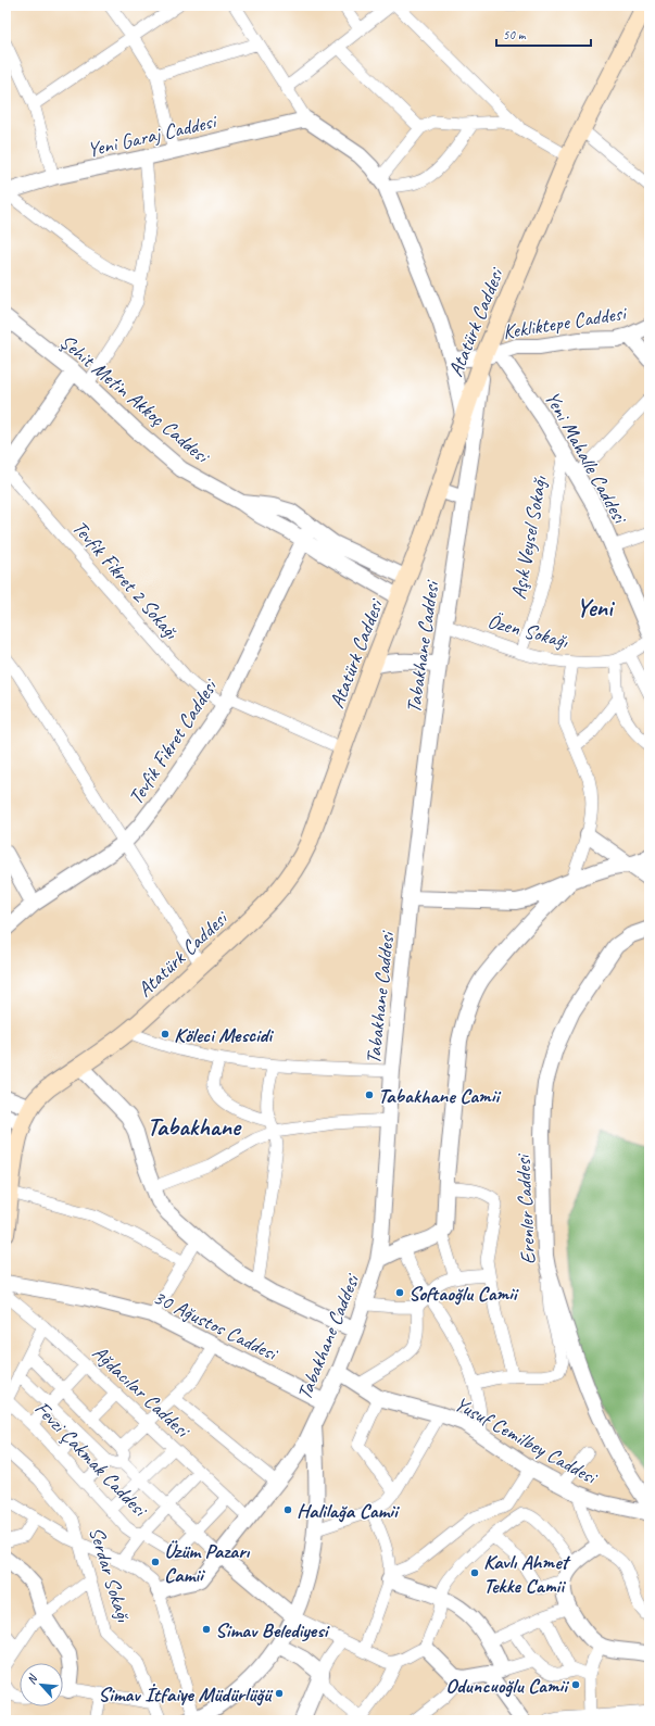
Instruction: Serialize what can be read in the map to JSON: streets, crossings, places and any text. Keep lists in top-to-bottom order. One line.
{"streets":{"main road":["Atatürk Caddesi"],"street":["Yeni Garaj Caddesi","Kekliktepe Caddesi","Şehit Metin Akkoç Caddesi","Yeni Mahalle Caddesi","Aşık Veysel Sokağı","Tevfik Fikret 2 Sokağı","Özen Sokağı","Tabakhane Caddesi","Tevfik Fikret Caddesi","Erenler Caddesi","30 Ağustos Caddesi","Ağdacılar Caddesi","Yusuf Cemilbey Caddesi","Fevzi Çakmak Caddesi","Serdar Sokağı"]},"crossings":[["Kekliktepe Caddesi","Atatürk Caddesi"],["Kekliktepe Caddesi","Yeni Mahalle Caddesi"],["Kekliktepe Caddesi","Tabakhane Caddesi"],["Atatürk Caddesi","Şehit Metin Akkoç Caddesi"],["Atatürk Caddesi","Yeni Mahalle Caddesi"],["Atatürk Caddesi","Tevfik Fikret 2 Sokağı"],["Atatürk Caddesi","Tabakhane Caddesi"],["Şehit Metin Akkoç Caddesi","Tevfik Fikret Caddesi"],["Yeni Mahalle Caddesi","Aşık Veysel Sokağı"],["Yeni Mahalle Caddesi","Tabakhane Caddesi"],["Aşık Veysel Sokağı","Özen Sokağı"],["Tevfik Fikret 2 Sokağı","Tevfik Fikret Caddesi"],["Özen Sokağı","Tabakhane Caddesi"],["Tabakhane Caddesi","30 Ağustos Caddesi"],["Tabakhane Caddesi","Ağdacılar Caddesi"],["Tabakhane Caddesi","Yusuf Cemilbey Caddesi"]],"districts":["Yeni","Tabakhane"],"places":["Köleci Mescidi","Tabakhane Camii","Softaoğlu Camii","Halilağa Camii","Üzüm Pazarı Camii","Kavlı Ahmet Tekke Camii","Simav Belediyesi","Oduncuoğlu Camii","Simav İtfaiye Müdürlüğü"],"scale_bar":"50 m","north":"top left"}
